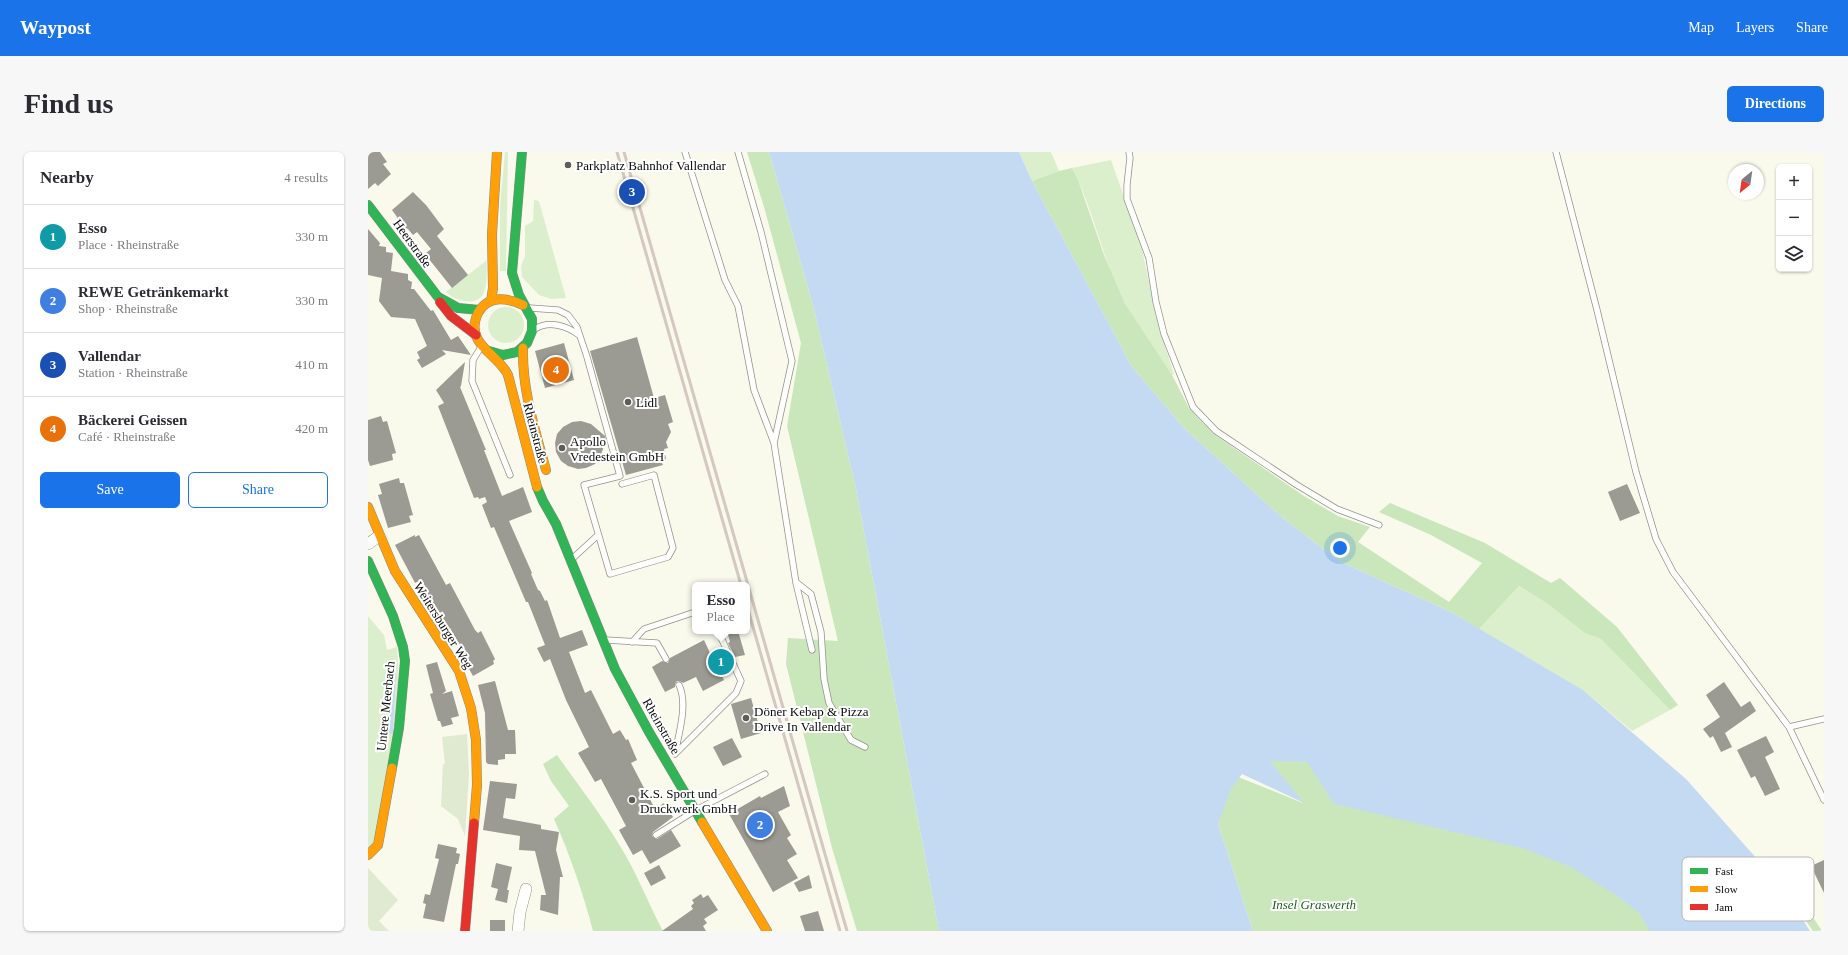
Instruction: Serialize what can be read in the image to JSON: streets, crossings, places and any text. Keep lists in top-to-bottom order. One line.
{"streets":{"main road":["Heerstraße","Rheinstraße","Weitersburger Weg","Untere Meerbach"]},"crossings":[["Heerstraße","Rheinstraße"]],"parks":["Insel Graswerth"],"places":["Parkplatz Bahnhof Vallendar","Lidl","Apollo Vredestein GmbH","Döner Kebap & Pizza Drive In Vallendar","K.S. Sport und Druckwerk GmbH"],"legend":["Fast","Slow","Jam"],"north":"bottom left","page":{"header":"Waypost","nav":["Map","Layers","Share"],"buttons":["Directions",["Save","Share"]],"title":"Find us","heading":["Nearby","4 results"],"map_buttons":["+","−"],"pins":["3","4","1","2"],"list":[{"mark":"1","name":"Esso","note":"Place · Rheinstraße","value":"330 m"},{"mark":"2","name":"REWE Getränkemarkt","note":"Shop · Rheinstraße","value":"330 m"},{"mark":"3","name":"Vallendar","note":"Station · Rheinstraße","value":"410 m"},{"mark":"4","name":"Bäckerei Geissen","note":"Café · Rheinstraße","value":"420 m"}],"popup":["Esso","Place"]}}
